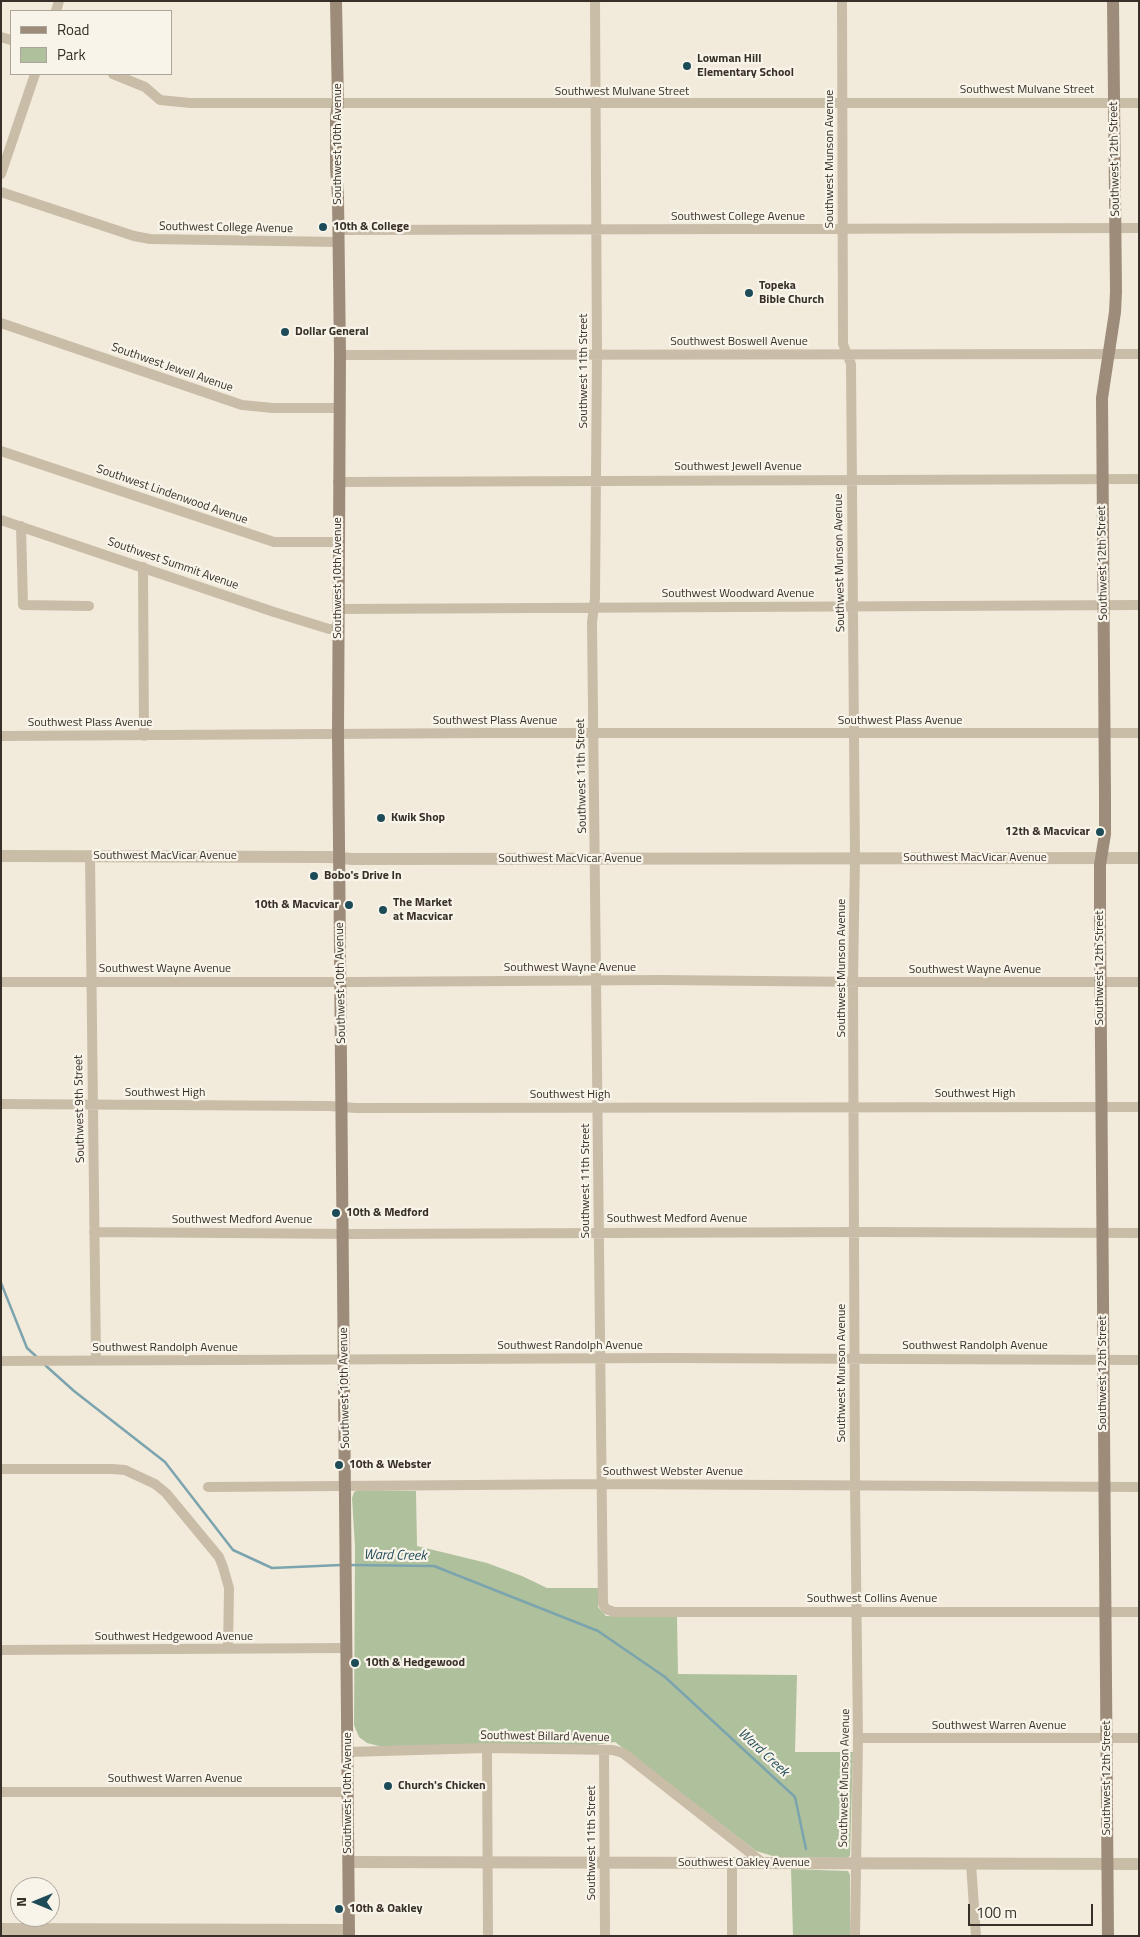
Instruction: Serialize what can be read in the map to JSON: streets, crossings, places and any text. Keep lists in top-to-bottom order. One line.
{"streets":{"main road":["Southwest 10th Avenue","Southwest 12th Street"],"street":["Southwest Mulvane Street","Southwest Munson Avenue","Southwest College Avenue","Southwest Boswell Avenue","Southwest Jewell Avenue","Southwest 11th Street","Southwest Lindenwood Avenue","Southwest Summit Avenue","Southwest Woodward Avenue","Southwest Plass Avenue","Southwest MacVicar Avenue","Southwest Wayne Avenue","Southwest High","Southwest 9th Street","Southwest Medford Avenue","Southwest Randolph Avenue","Southwest Webster Avenue","Southwest Collins Avenue","Southwest Hedgewood Avenue","Southwest Warren Avenue","Southwest Billard Avenue","Southwest Oakley Avenue"]},"crossings":[["Southwest Mulvane Street","Southwest 10th Avenue"],["Southwest Mulvane Street","Southwest Munson Avenue"],["Southwest Mulvane Street","Southwest 12th Street"],["Southwest Mulvane Street","Southwest 11th Street"],["Southwest 10th Avenue","Southwest College Avenue"],["Southwest 10th Avenue","Southwest Boswell Avenue"],["Southwest 10th Avenue","Southwest Jewell Avenue"],["Southwest 10th Avenue","Southwest Lindenwood Avenue"],["Southwest 10th Avenue","Southwest Summit Avenue"],["Southwest 10th Avenue","Southwest Woodward Avenue"],["Southwest 10th Avenue","Southwest Plass Avenue"],["Southwest 10th Avenue","Southwest MacVicar Avenue"],["Southwest 10th Avenue","Southwest Wayne Avenue"],["Southwest 10th Avenue","Southwest High"],["Southwest 10th Avenue","Southwest Medford Avenue"],["Southwest 10th Avenue","Southwest Randolph Avenue"],["Southwest 10th Avenue","Southwest Webster Avenue"],["Southwest 10th Avenue","Southwest Hedgewood Avenue"],["Southwest 10th Avenue","Southwest Warren Avenue"],["Southwest 10th Avenue","Southwest Billard Avenue"],["Southwest 10th Avenue","Southwest Oakley Avenue"],["Southwest Munson Avenue","Southwest College Avenue"],["Southwest Munson Avenue","Southwest Boswell Avenue"],["Southwest Munson Avenue","Southwest Jewell Avenue"],["Southwest Munson Avenue","Southwest Woodward Avenue"],["Southwest Munson Avenue","Southwest Plass Avenue"],["Southwest Munson Avenue","Southwest MacVicar Avenue"],["Southwest Munson Avenue","Southwest Wayne Avenue"],["Southwest Munson Avenue","Southwest High"],["Southwest Munson Avenue","Southwest Medford Avenue"],["Southwest Munson Avenue","Southwest Randolph Avenue"],["Southwest Munson Avenue","Southwest Webster Avenue"],["Southwest Munson Avenue","Southwest Collins Avenue"],["Southwest Munson Avenue","Southwest Warren Avenue"],["Southwest Munson Avenue","Southwest Oakley Avenue"],["Southwest 12th Street","Southwest College Avenue"],["Southwest 12th Street","Southwest Boswell Avenue"],["Southwest 12th Street","Southwest Jewell Avenue"],["Southwest 12th Street","Southwest Woodward Avenue"],["Southwest 12th Street","Southwest Plass Avenue"],["Southwest 12th Street","Southwest MacVicar Avenue"],["Southwest 12th Street","Southwest Wayne Avenue"],["Southwest 12th Street","Southwest High"],["Southwest 12th Street","Southwest Medford Avenue"],["Southwest 12th Street","Southwest Randolph Avenue"],["Southwest 12th Street","Southwest Webster Avenue"],["Southwest 12th Street","Southwest Collins Avenue"],["Southwest 12th Street","Southwest Warren Avenue"],["Southwest 12th Street","Southwest Oakley Avenue"],["Southwest College Avenue","Southwest 11th Street"],["Southwest Boswell Avenue","Southwest 11th Street"],["Southwest Jewell Avenue","Southwest 11th Street"],["Southwest 11th Street","Southwest Woodward Avenue"],["Southwest 11th Street","Southwest Plass Avenue"],["Southwest 11th Street","Southwest MacVicar Avenue"],["Southwest 11th Street","Southwest Wayne Avenue"],["Southwest 11th Street","Southwest High"],["Southwest 11th Street","Southwest Medford Avenue"],["Southwest 11th Street","Southwest Randolph Avenue"],["Southwest 11th Street","Southwest Webster Avenue"],["Southwest 11th Street","Southwest Collins Avenue"],["Southwest 11th Street","Southwest Billard Avenue"],["Southwest 11th Street","Southwest Oakley Avenue"],["Southwest MacVicar Avenue","Southwest 9th Street"],["Southwest Wayne Avenue","Southwest 9th Street"],["Southwest High","Southwest 9th Street"],["Southwest 9th Street","Southwest Medford Avenue"],["Southwest 9th Street","Southwest Randolph Avenue"],["Southwest Billard Avenue","Southwest Oakley Avenue"]],"water":["Ward Creek"],"places":["Lowman Hill Elementary School","10th & College","Topeka Bible Church","Dollar General","Kwik Shop","12th & Macvicar","Bobo's Drive In","10th & Macvicar","The Market at Macvicar","10th & Medford","10th & Webster","10th & Hedgewood","Church's Chicken","10th & Oakley"],"legend":["Road","Park"],"scale_bar":"100 m","north":"left"}
